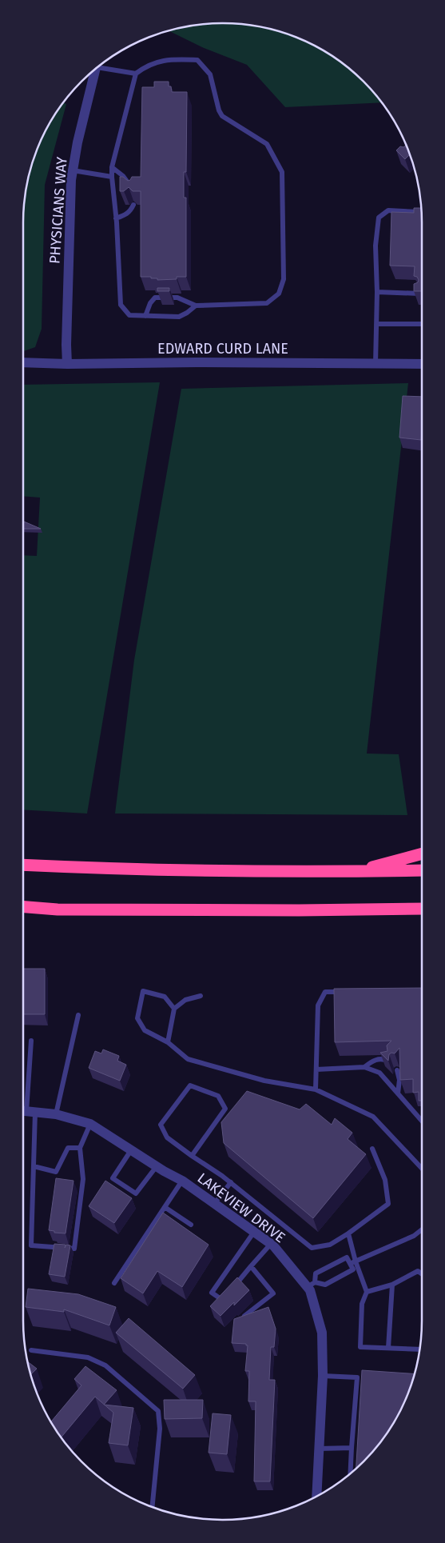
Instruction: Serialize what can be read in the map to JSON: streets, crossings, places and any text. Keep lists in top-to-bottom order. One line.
{"streets":{"street":["PHYSICIANS WAY","EDWARD CURD LANE","LAKEVIEW DRIVE"]},"crossings":[["PHYSICIANS WAY","EDWARD CURD LANE"]]}
